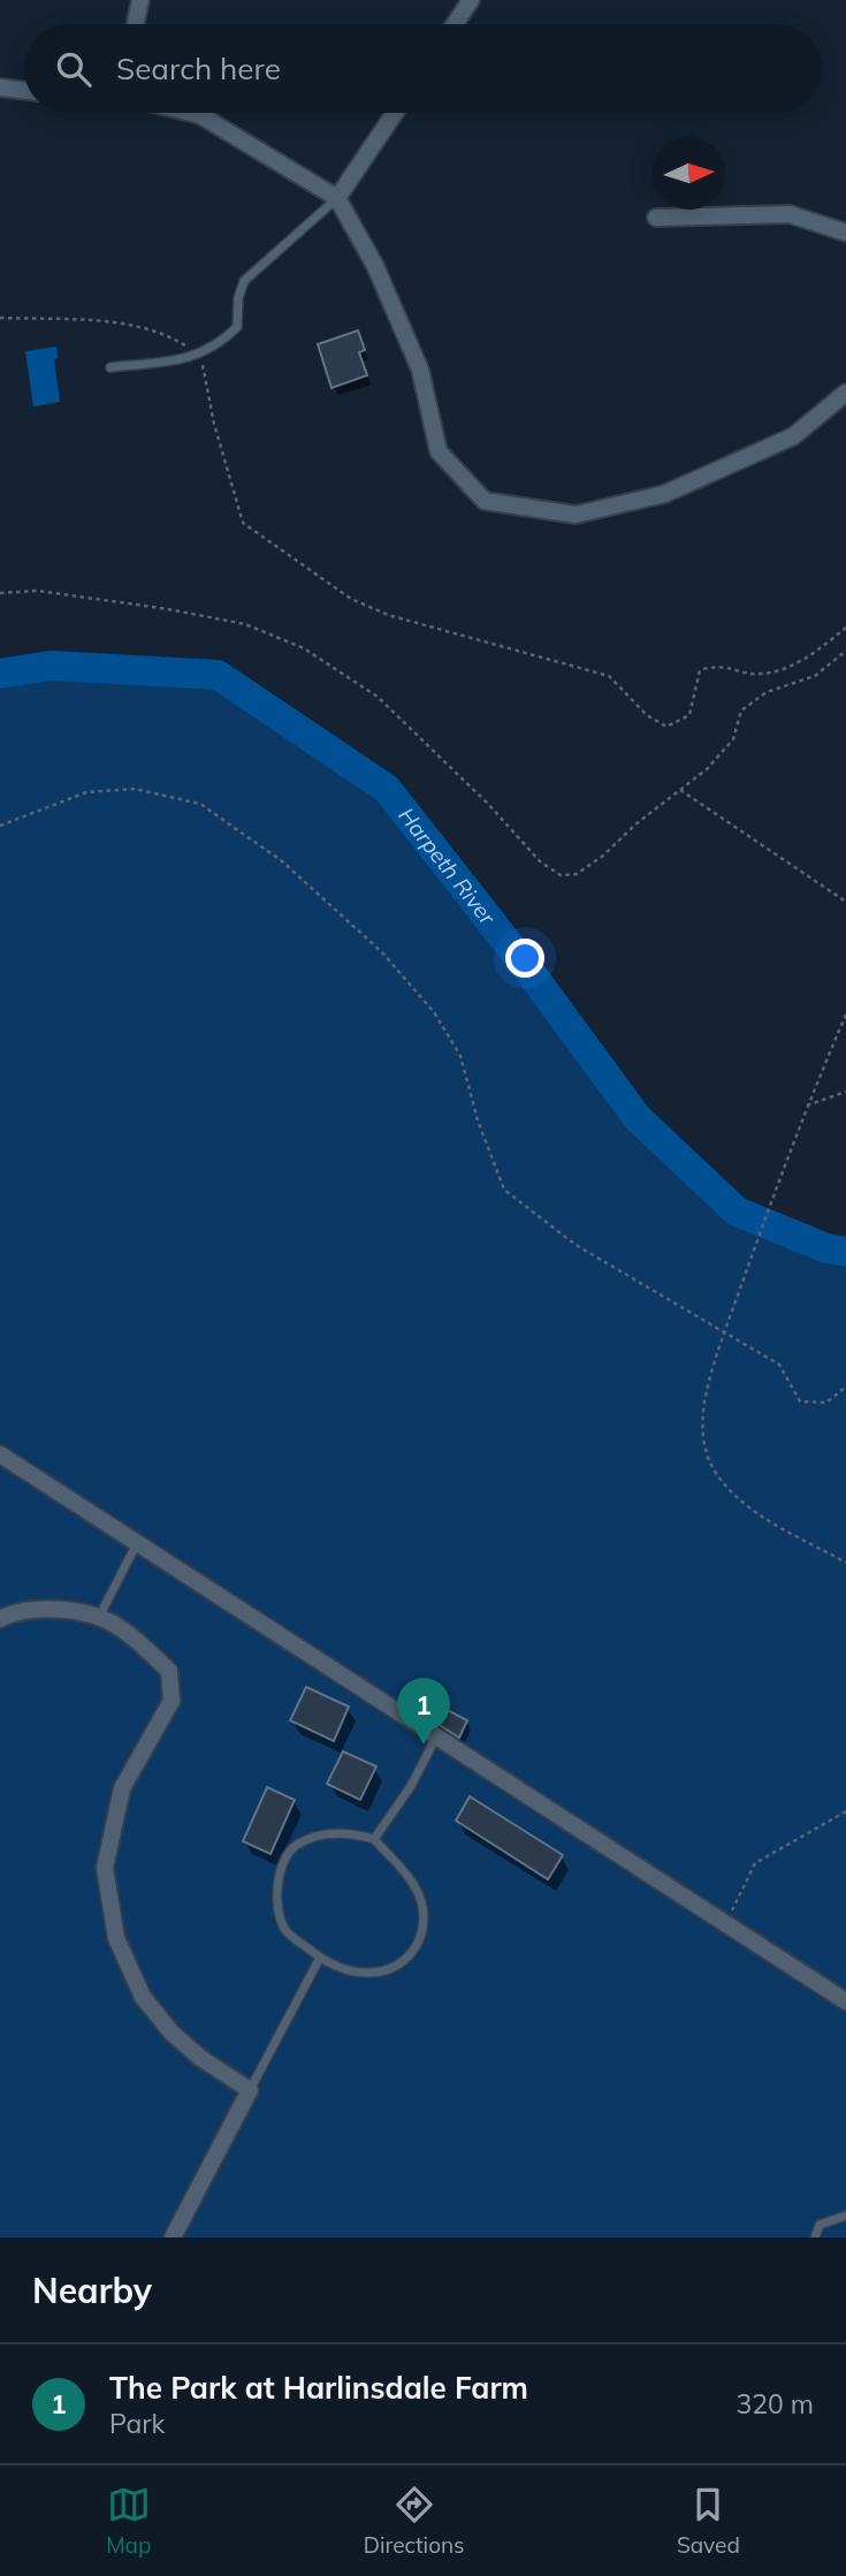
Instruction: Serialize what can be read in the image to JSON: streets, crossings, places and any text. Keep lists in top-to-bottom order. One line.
{"water":["Harpeth River"],"north":"right","page":{"search":"Search here","pins":"1","heading":"Nearby","list":[{"mark":"1","name":"The Park at Harlinsdale Farm","note":"Park","value":"320 m"}],"nav":["Map","Directions","Saved"]}}
